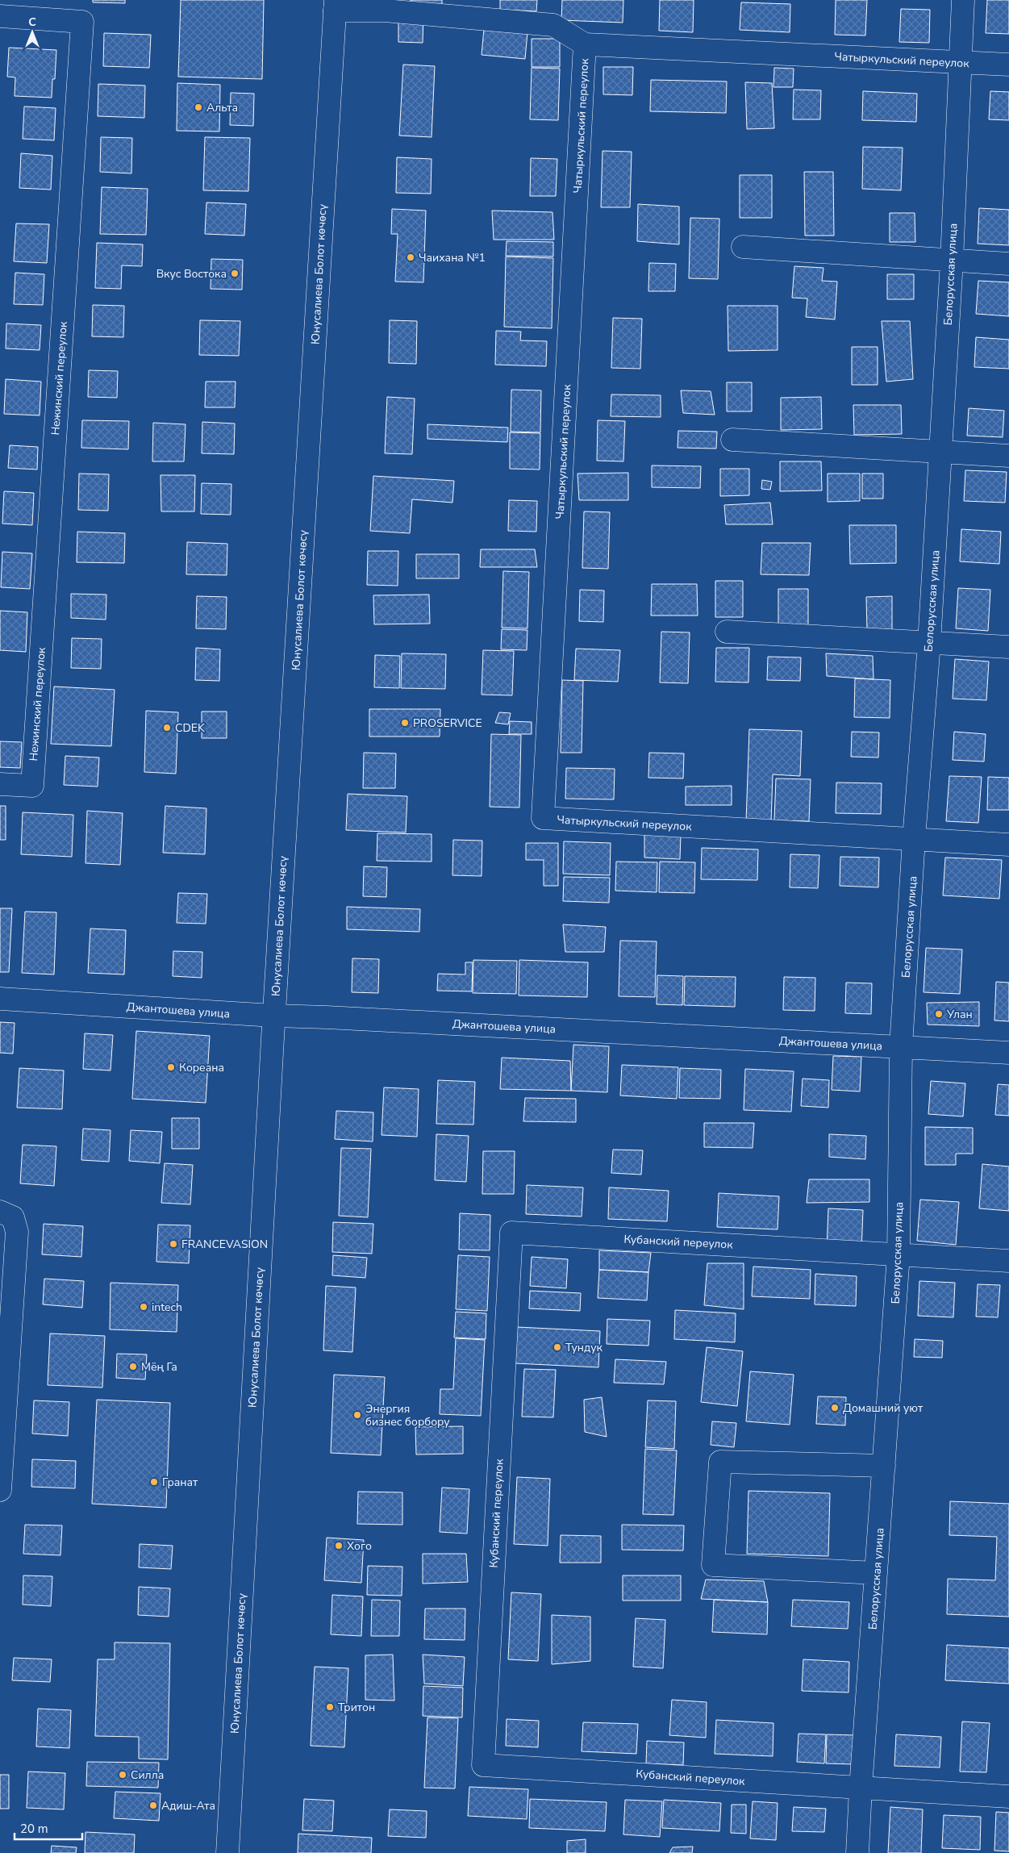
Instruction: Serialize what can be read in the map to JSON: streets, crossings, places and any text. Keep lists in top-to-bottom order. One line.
{"streets":{"street":["Чатыркульский переулок","Юнусалиева Болот көчөсү","Белорусская улица","Нежинский переулок","Джантошева улица","Кубанский переулок"]},"crossings":[["Чатыркульский переулок","Белорусская улица"],["Юнусалиева Болот көчөсү","Джантошева улица"],["Белорусская улица","Джантошева улица"],["Белорусская улица","Кубанский переулок"]],"places":["Альта","Чаихана №1","Вкус Востока","PROSERVICE","CDEK","Улан","Кореана","FRANCEVASION","intech","Тундук","Мёң Га","Домашний уют","Энергия бизнес борбору","Гранат","Хого","Тритон","Силла","Адиш-Ата"],"scale_bar":"20 m","north":"top"}
